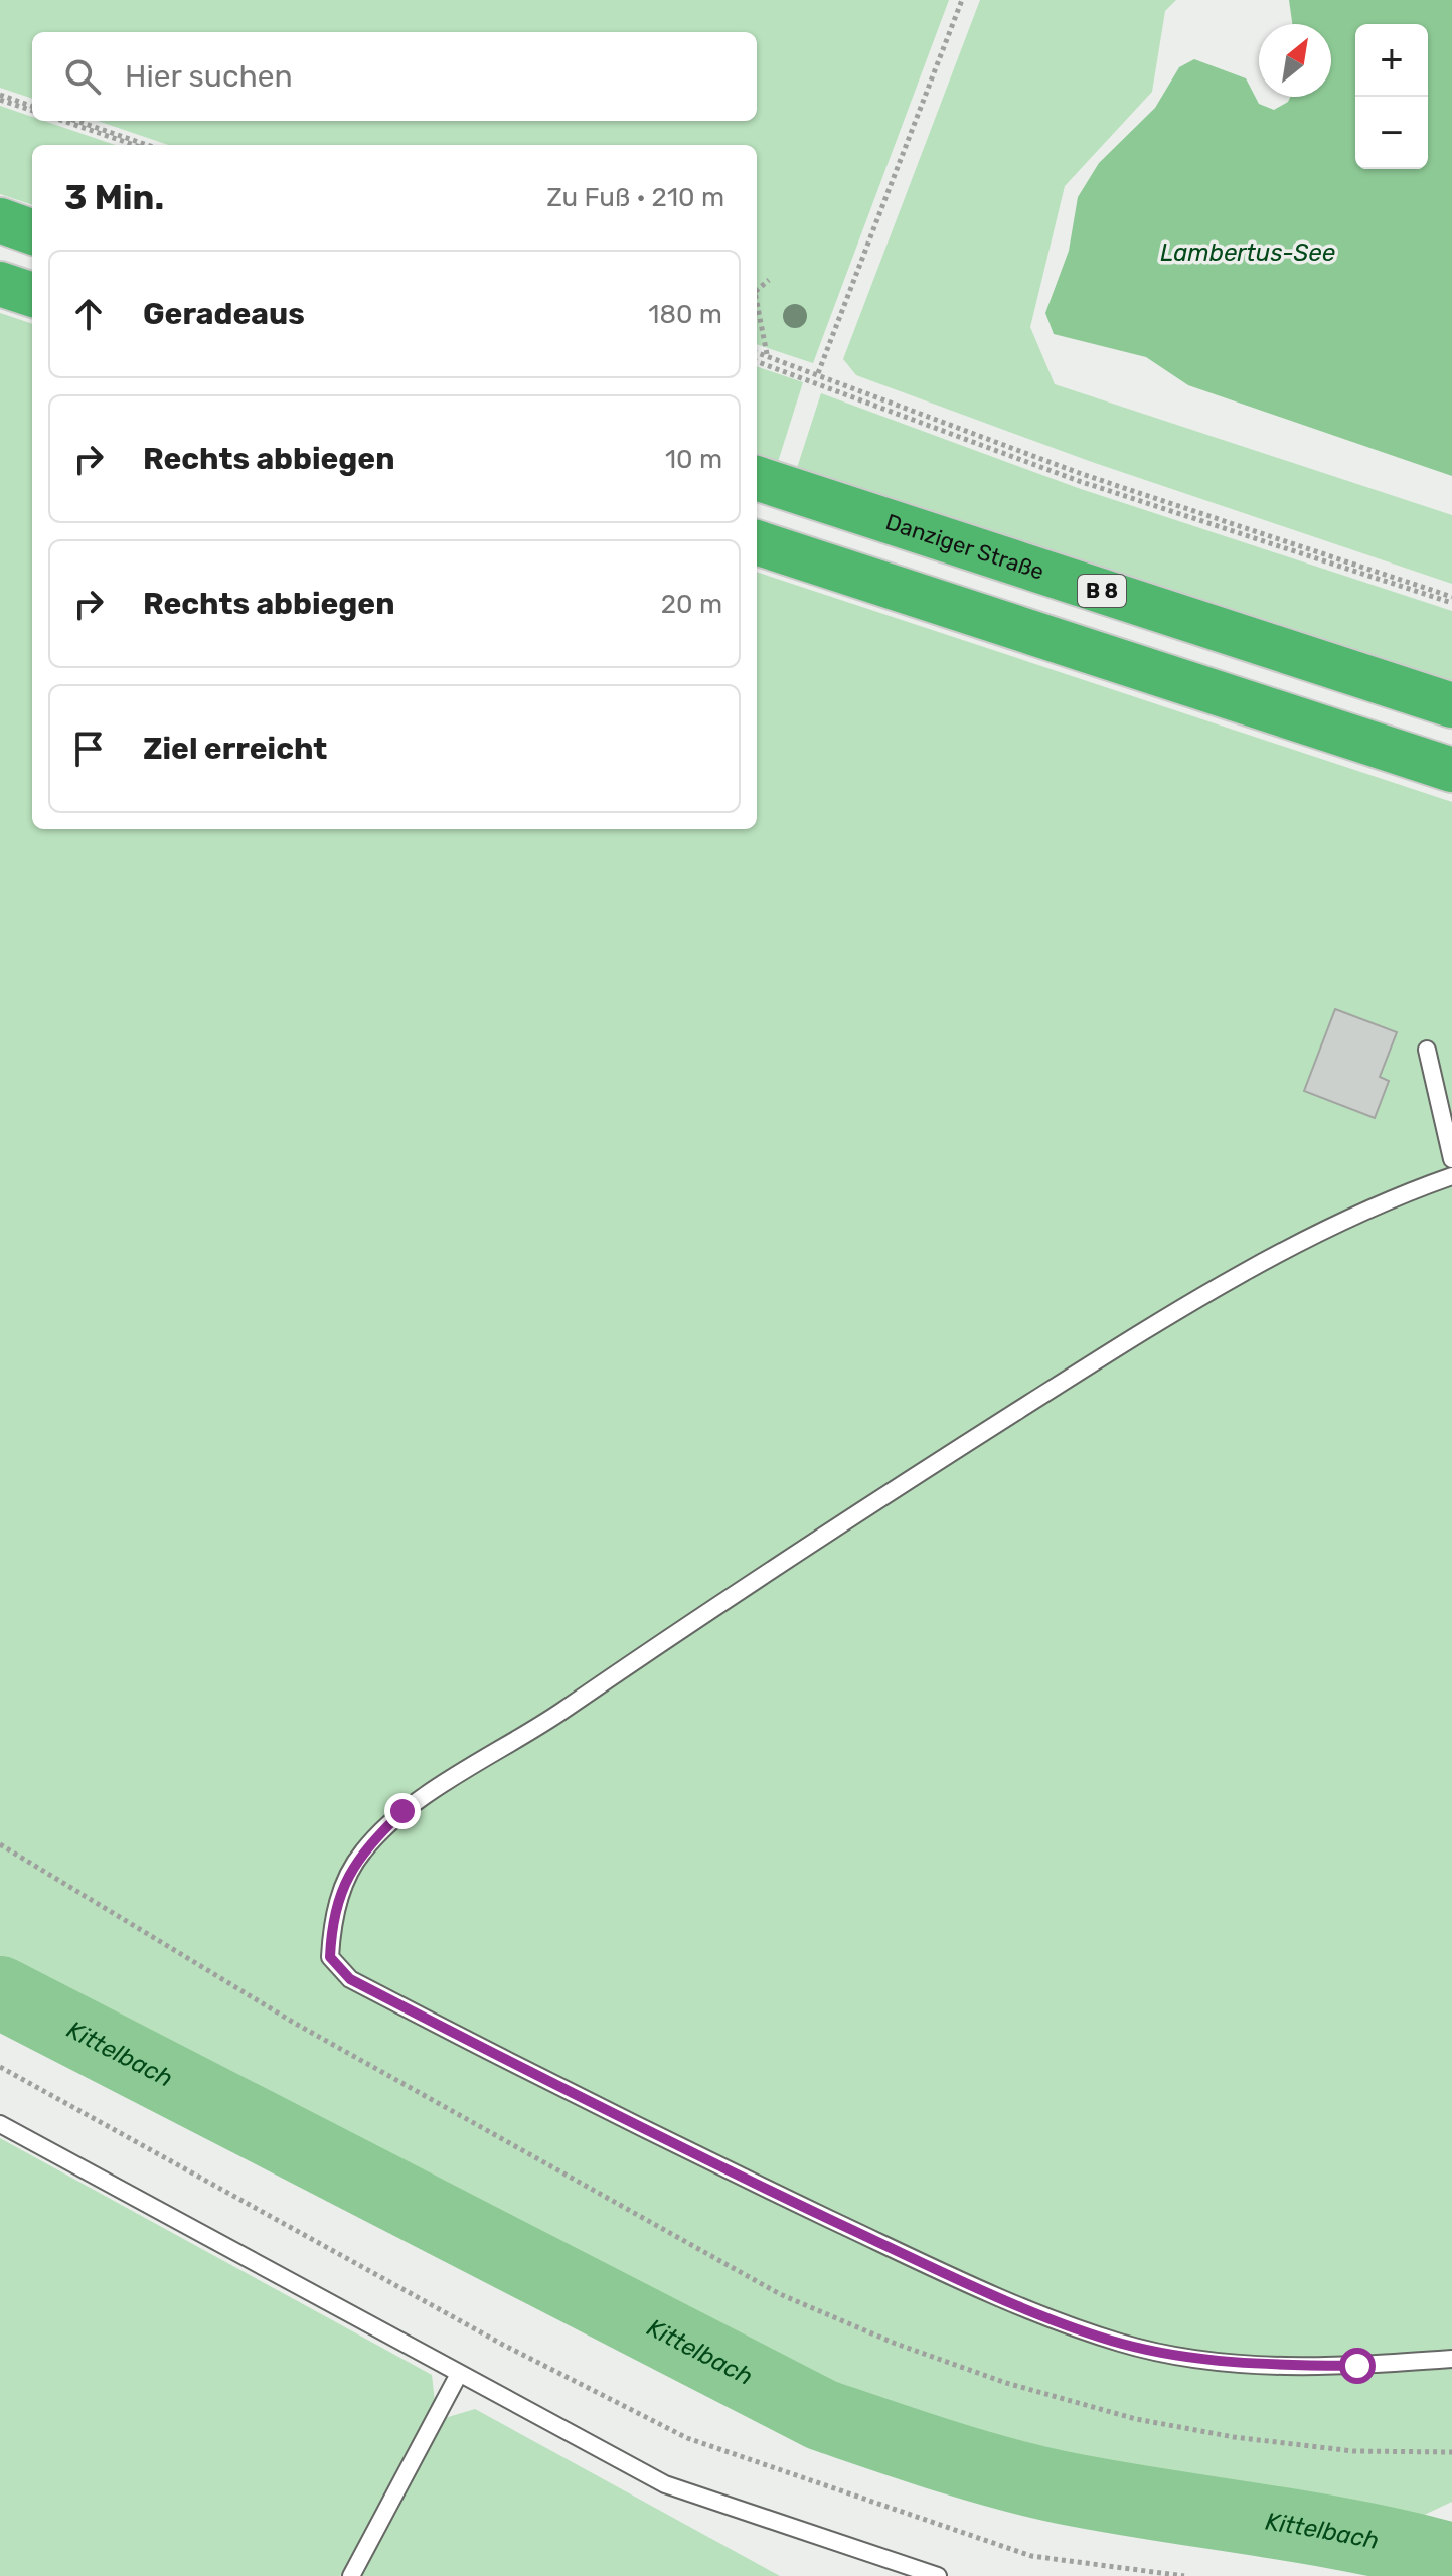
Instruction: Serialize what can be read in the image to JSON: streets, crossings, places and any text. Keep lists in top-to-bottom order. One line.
{"streets":{"highway":["Danziger Straße","B 8"]},"water":["Lambertus-See","Kittelbach"],"north":"top right","page":{"map_buttons":["+","−"],"search":"Hier suchen","heading":["3 Min.","Zu Fuß · 210 m"],"list":[["Geradeaus","180 m"],["Rechts abbiegen","10 m"],["Rechts abbiegen","20 m"],"Ziel erreicht"]}}
